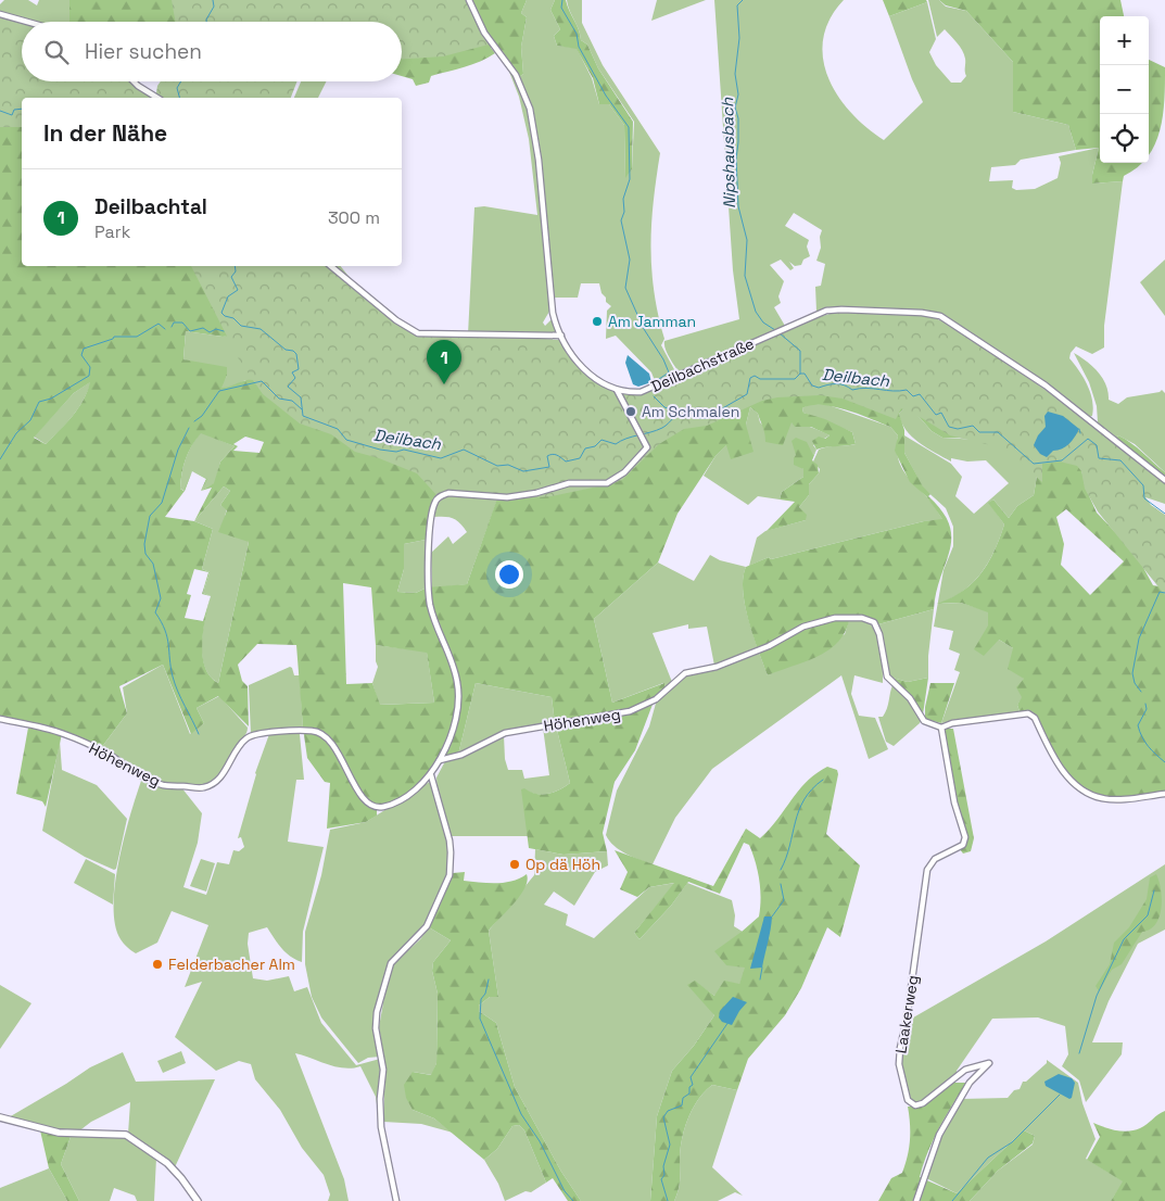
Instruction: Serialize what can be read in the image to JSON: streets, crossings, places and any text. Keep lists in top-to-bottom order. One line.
{"streets":{"street":["Deilbachstraße","Höhenweg","Laakerweg"]},"crossings":[["Höhenweg","Laakerweg"]],"water":["Nipshausbach","Deilbach"],"places":["Am Jamman","Am Schmalen","Op dä Höh","Felderbacher Alm"],"page":{"map_buttons":["+","−"],"search":"Hier suchen","heading":"In der Nähe","list":[{"mark":"1","name":"Deilbachtal","note":"Park","value":"300 m"}],"pins":"1"}}
